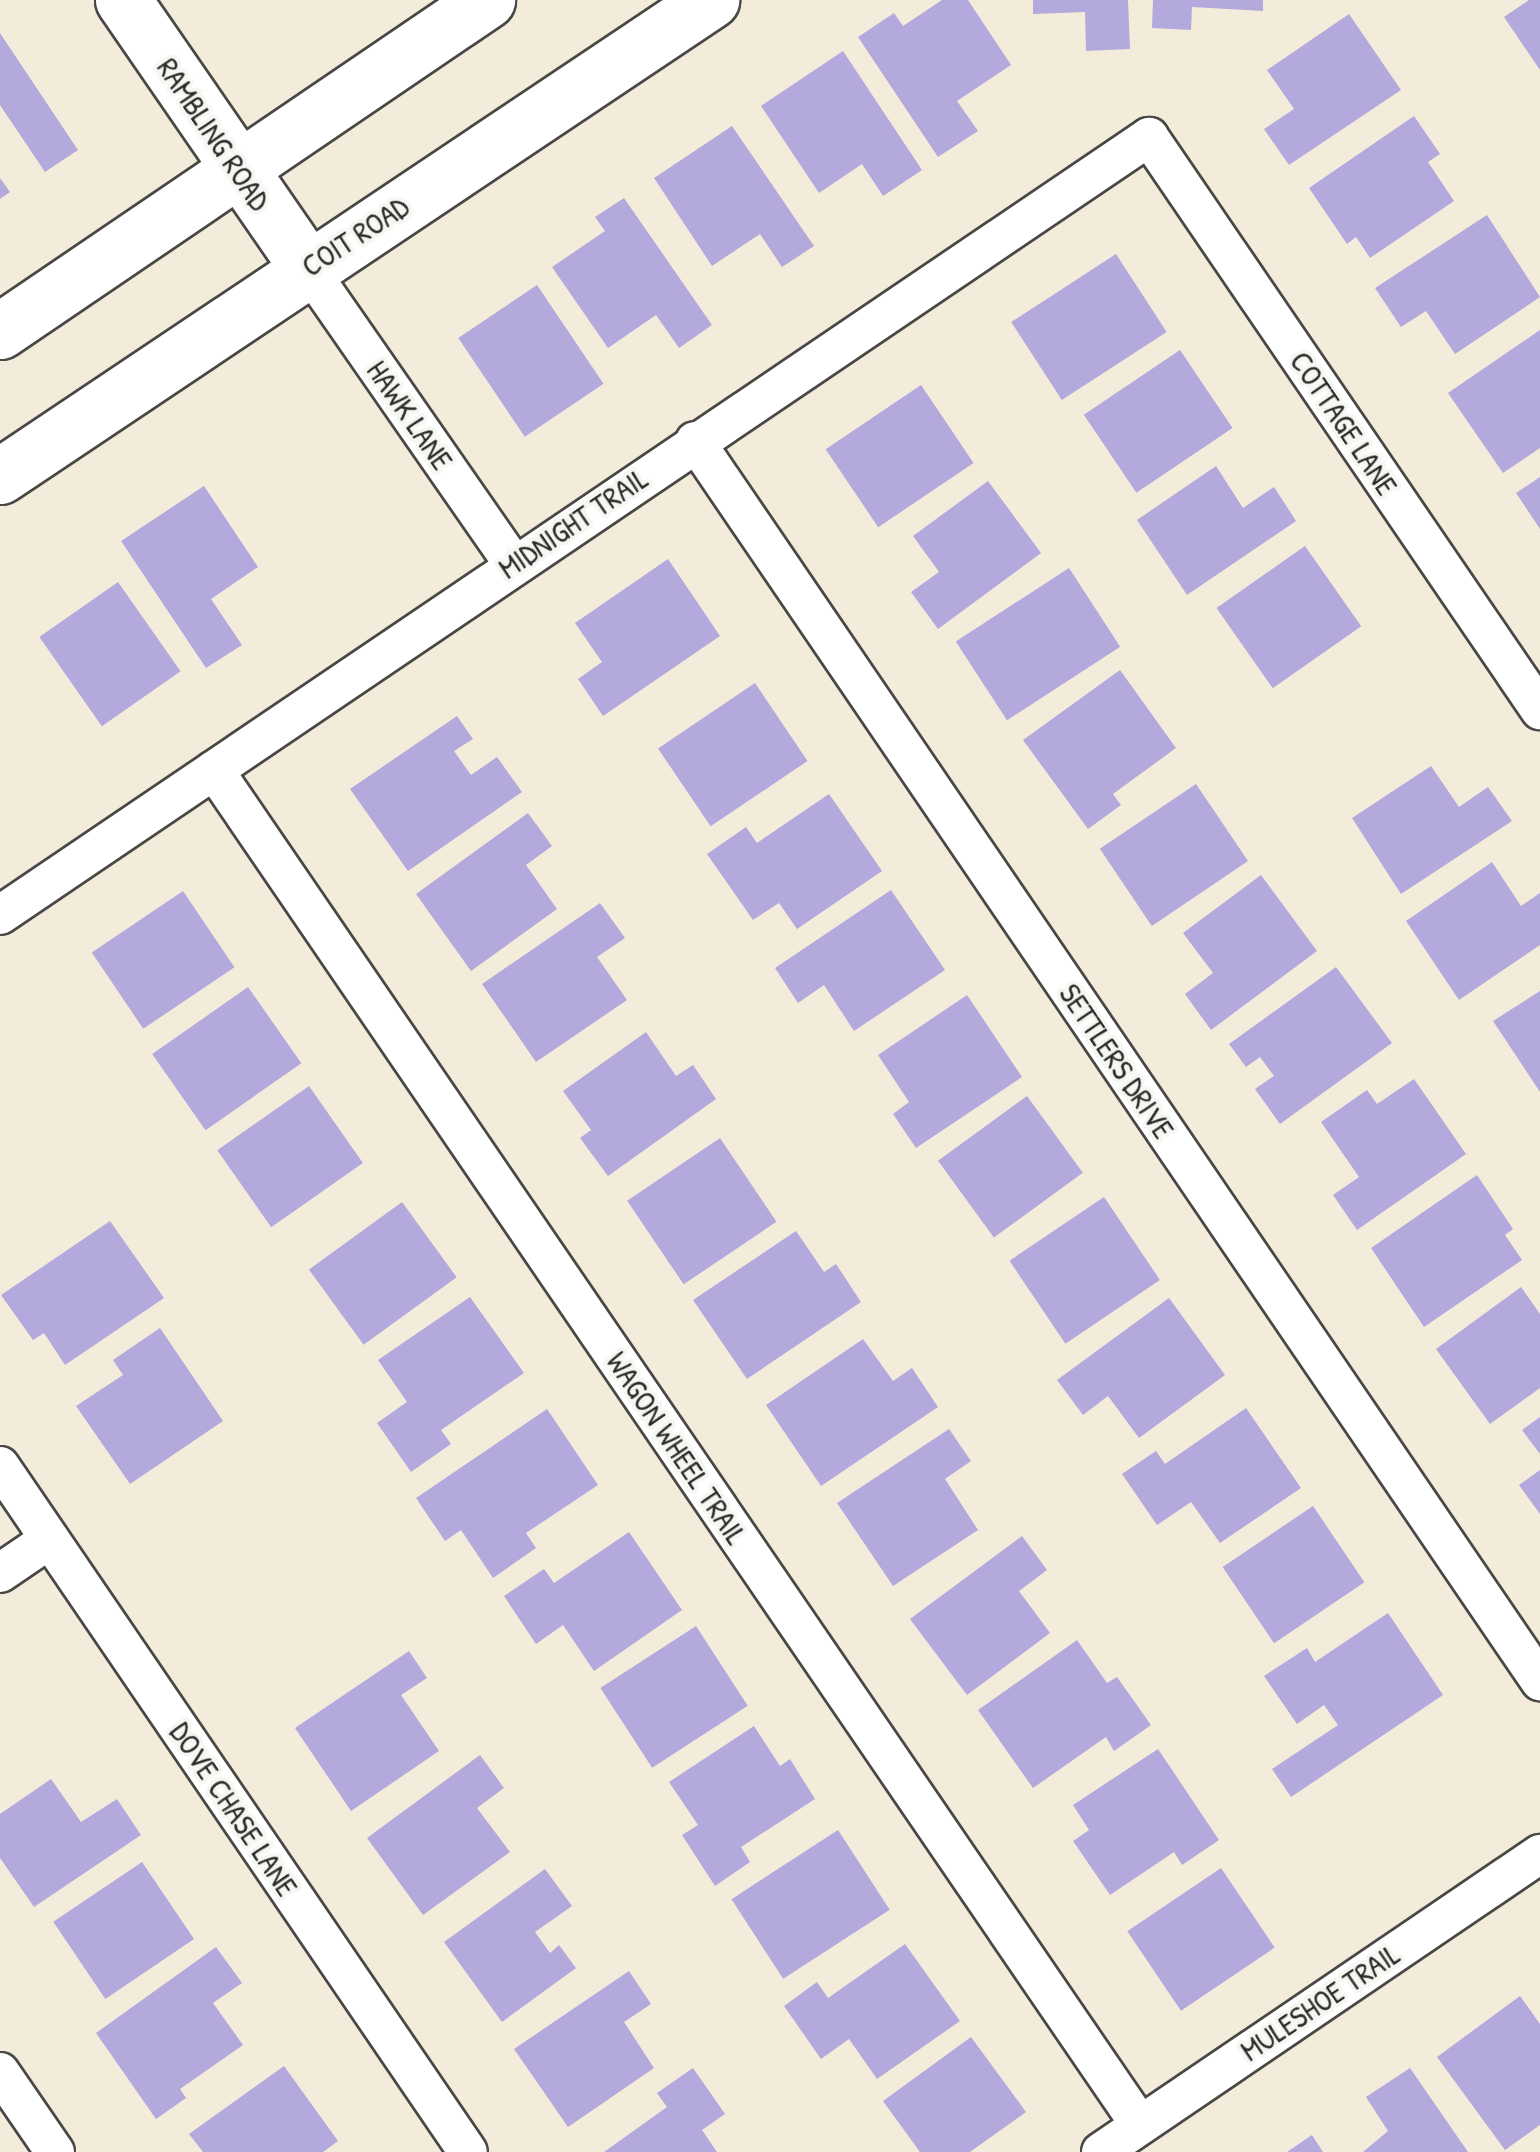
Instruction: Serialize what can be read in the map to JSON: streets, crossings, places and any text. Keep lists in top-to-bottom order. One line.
{"streets":{"main road":["RAMBLING ROAD","COIT ROAD"],"street":["HAWK LANE","COTTAGE LANE","MIDNIGHT TRAIL","SETTLERS DRIVE","WAGON WHEEL TRAIL","DOVE CHASE LANE","MULESHOE TRAIL"]},"crossings":[["RAMBLING ROAD","COIT ROAD"],["RAMBLING ROAD","HAWK LANE"],["COIT ROAD","HAWK LANE"],["HAWK LANE","MIDNIGHT TRAIL"],["COTTAGE LANE","MIDNIGHT TRAIL"],["MIDNIGHT TRAIL","SETTLERS DRIVE"],["MIDNIGHT TRAIL","WAGON WHEEL TRAIL"],["WAGON WHEEL TRAIL","MULESHOE TRAIL"]]}
